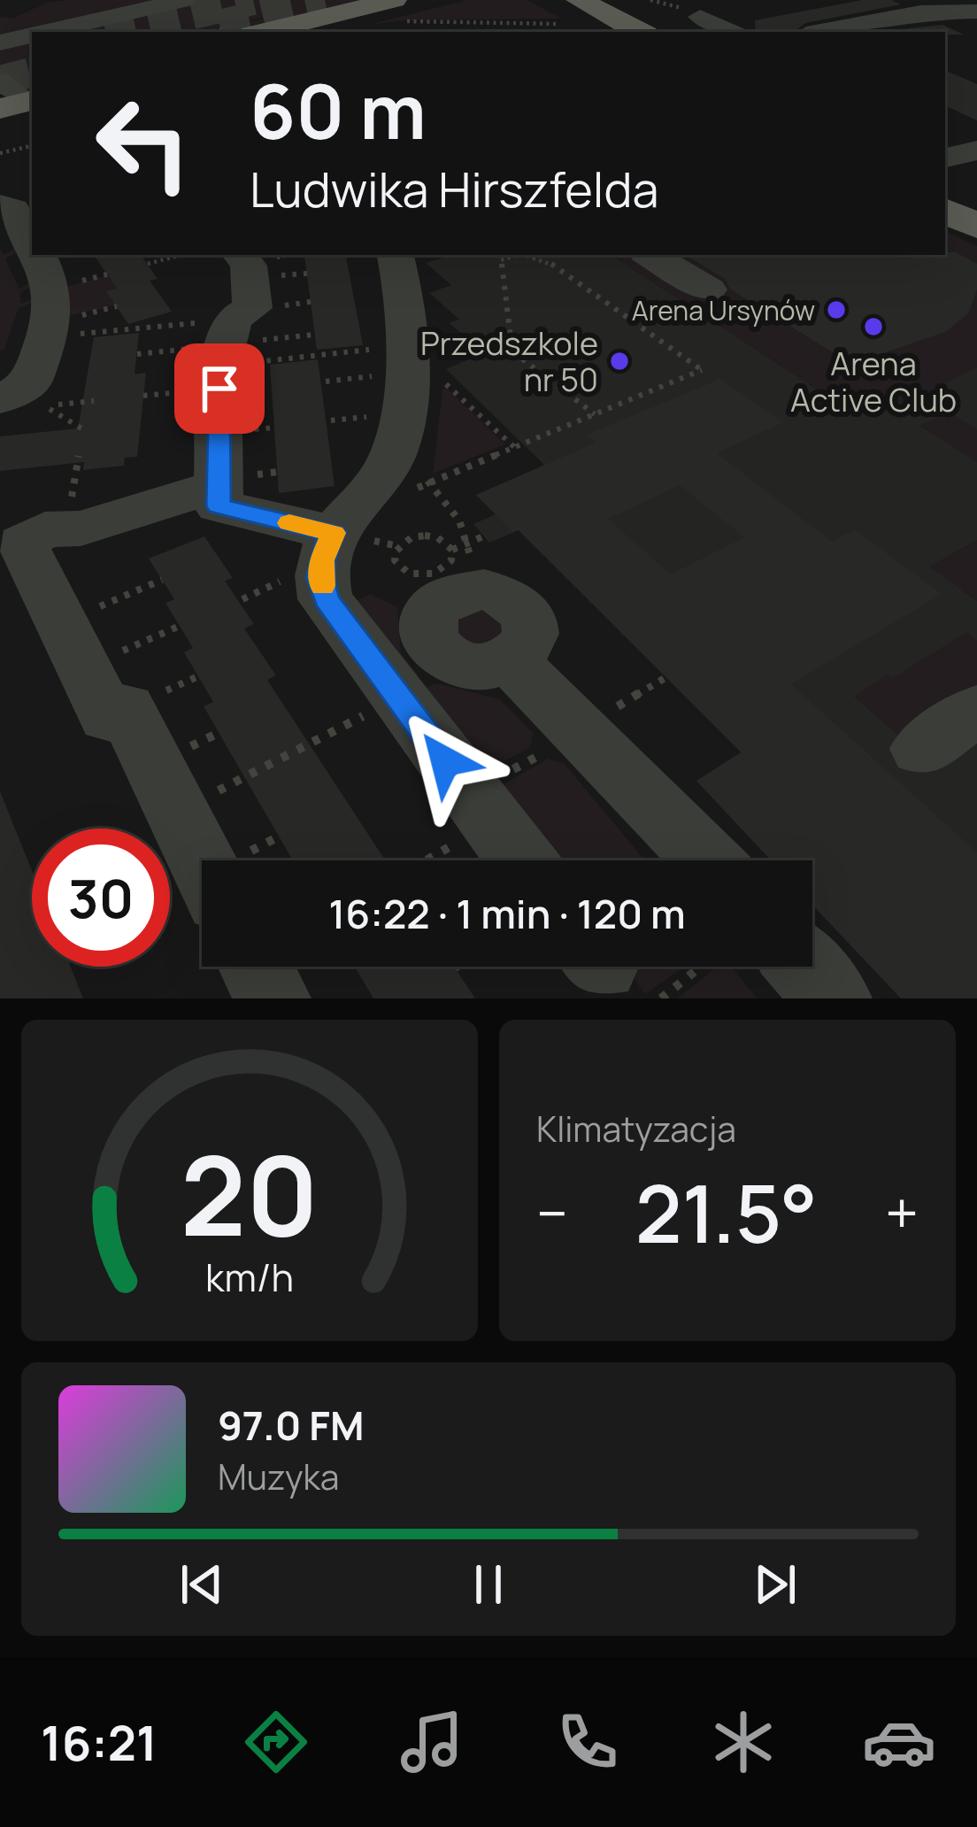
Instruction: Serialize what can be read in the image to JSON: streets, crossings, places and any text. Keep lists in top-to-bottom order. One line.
{"places":["Arena Ursynów","Arena Active Club","Przedszkole nr 50"],"page":{"turn":["60 m","Ludwika Hirszfelda"],"limit":"30","trip":"16:22 · 1 min · 120 m","tile":"Klimatyzacja","heat":["−","21.5°","+"],"song":["97.0 FM","Muzyka"],"tabs":"16:21","gauge":["20","km/h"]}}
